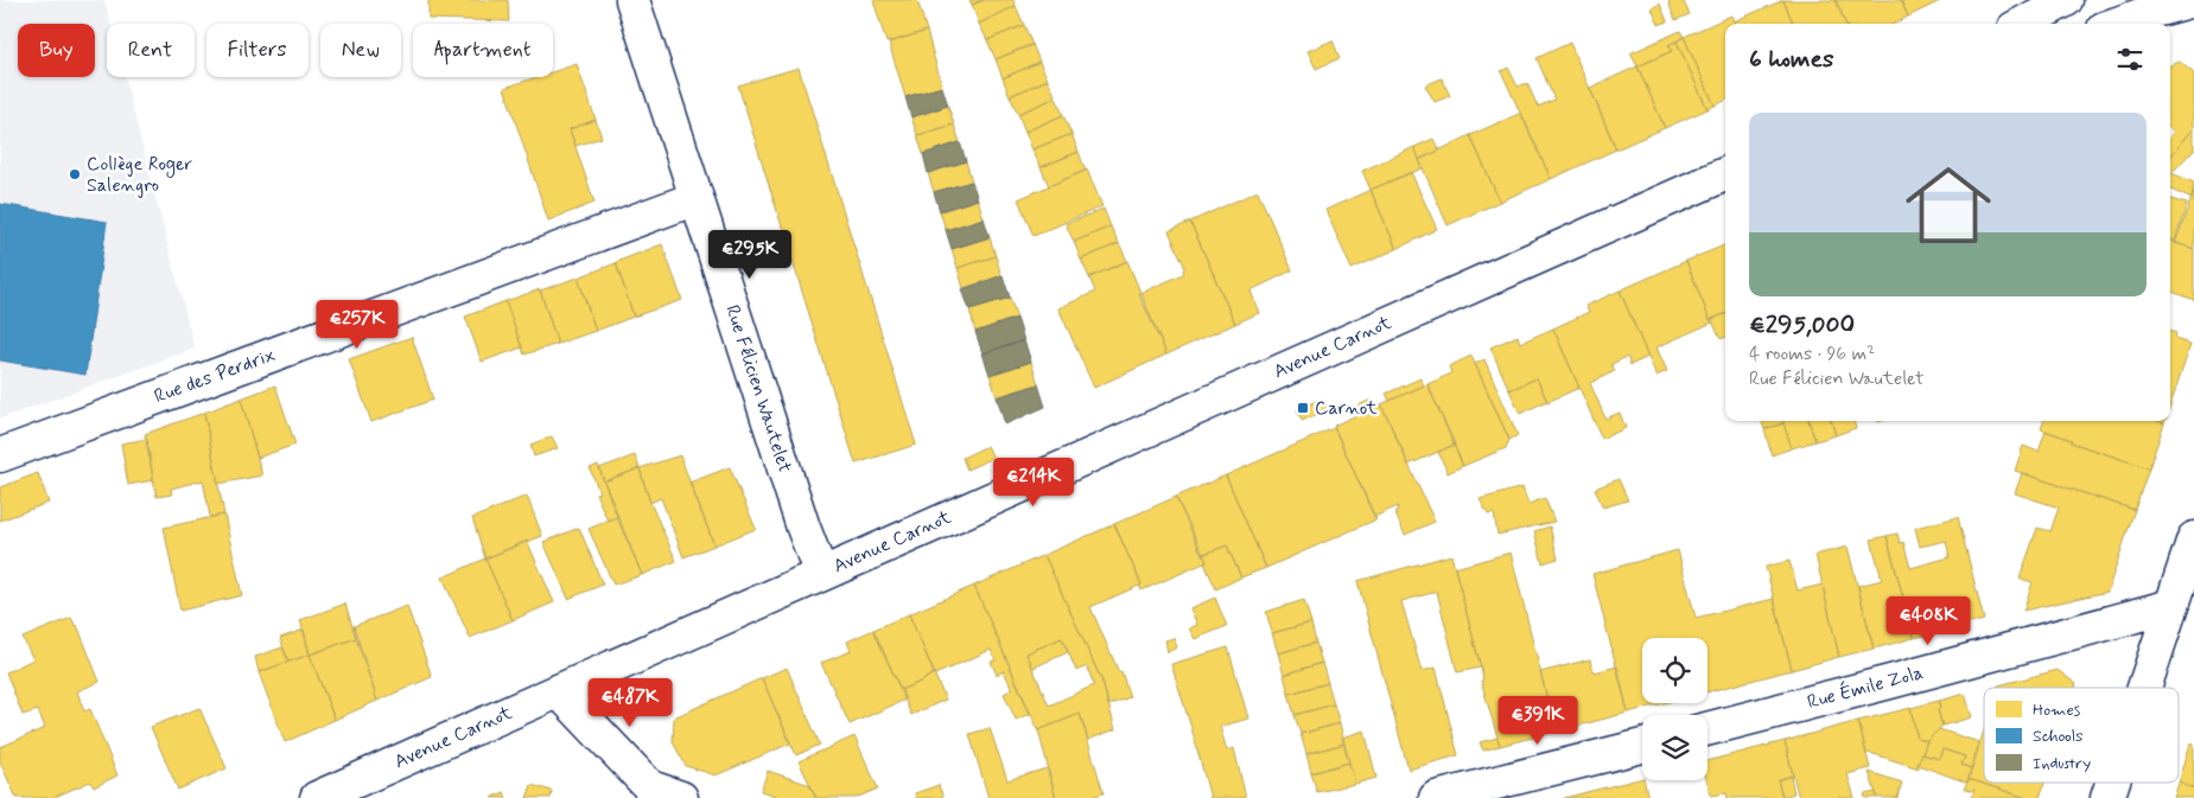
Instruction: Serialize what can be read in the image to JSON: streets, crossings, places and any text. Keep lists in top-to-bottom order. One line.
{"streets":{"street":["Avenue Carnot","Rue des Perdrix","Rue Félicien Wautelet","Rue Émile Zola"]},"crossings":[["Avenue Carnot","Rue Félicien Wautelet"],["Rue des Perdrix","Rue Félicien Wautelet"]],"places":{"other":["Collège Roger Salengro"],"transit":["Carnot"]},"legend":["Homes","Schools","Industry"],"page":{"chip":["Buy","Rent","Filters","New","Apartment"],"heading":"6 homes","list":[{"name":"€295,000","note":"4 rooms · 96 m² · Rue Félicien Wautelet"}],"price":["€295K","€257K","€214K","€408K","€487K","€391K"]}}
